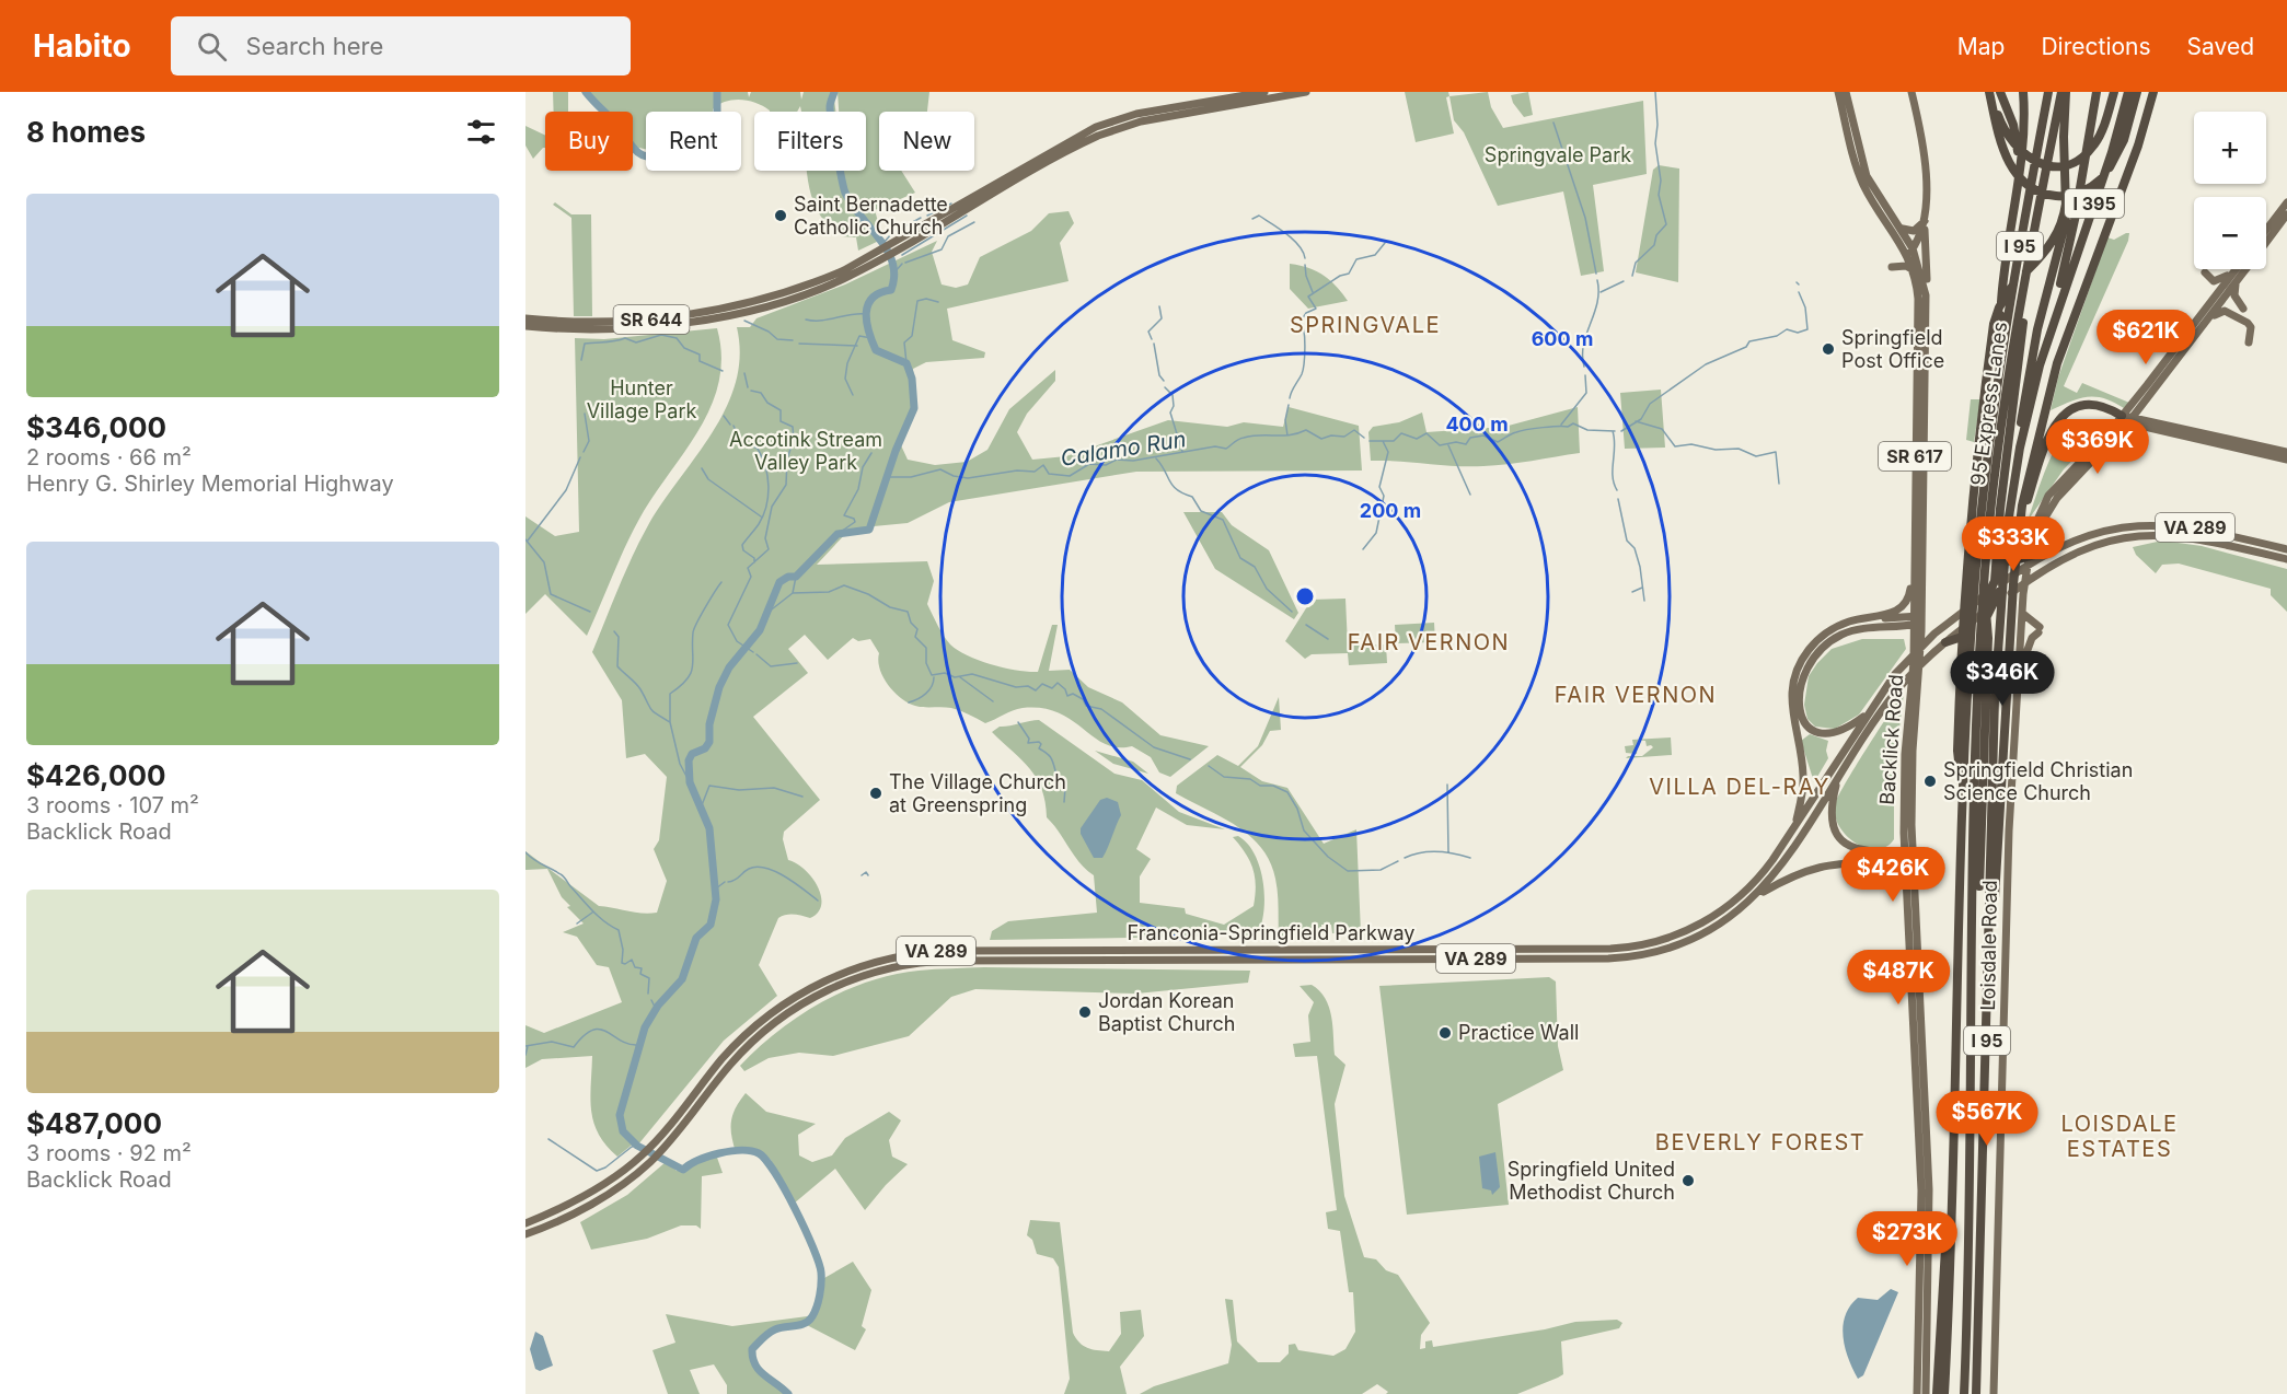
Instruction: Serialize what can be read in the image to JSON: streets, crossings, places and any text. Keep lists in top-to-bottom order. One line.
{"streets":{"highway":["I 395","I 95","95 Express Lanes"],"main road":["SR 644","SR 617","VA 289","Backlick Road","Franconia-Springfield Parkway","Loisdale Road"]},"crossings":[["I 395","I 95"],["SR 617","Backlick Road"]],"districts":["SPRINGVALE","FAIR VERNON","FAIR VERNON","VILLA DEL-RAY","LOISDALE ESTATES","BEVERLY FOREST"],"water":["Calamo Run"],"parks":["Springvale Park","Hunter Village Park","Accotink Stream Valley Park"],"places":["Saint Bernadette Catholic Church","Springfield Post Office","Springfield Christian Science Church","The Village Church at Greenspring","Jordan Korean Baptist Church","Practice Wall","Springfield United Methodist Church"],"page":{"header":"Habito","search":"Search here","nav":["Map","Directions","Saved"],"heading":"8 homes","map_buttons":["+","−"],"chip":["Buy","Rent","Filters","New"],"list":[{"name":"$346,000","note":"2 rooms · 66 m² · Henry G. Shirley Memorial Highway"},{"name":"$426,000","note":"3 rooms · 107 m² · Backlick Road"},{"name":"$487,000","note":"3 rooms · 92 m² · Backlick Road"}],"price":["$621K","$369K","$333K","$346K","$426K","$487K","$567K","$273K"]},"rings":["600 m","400 m","200 m"]}
